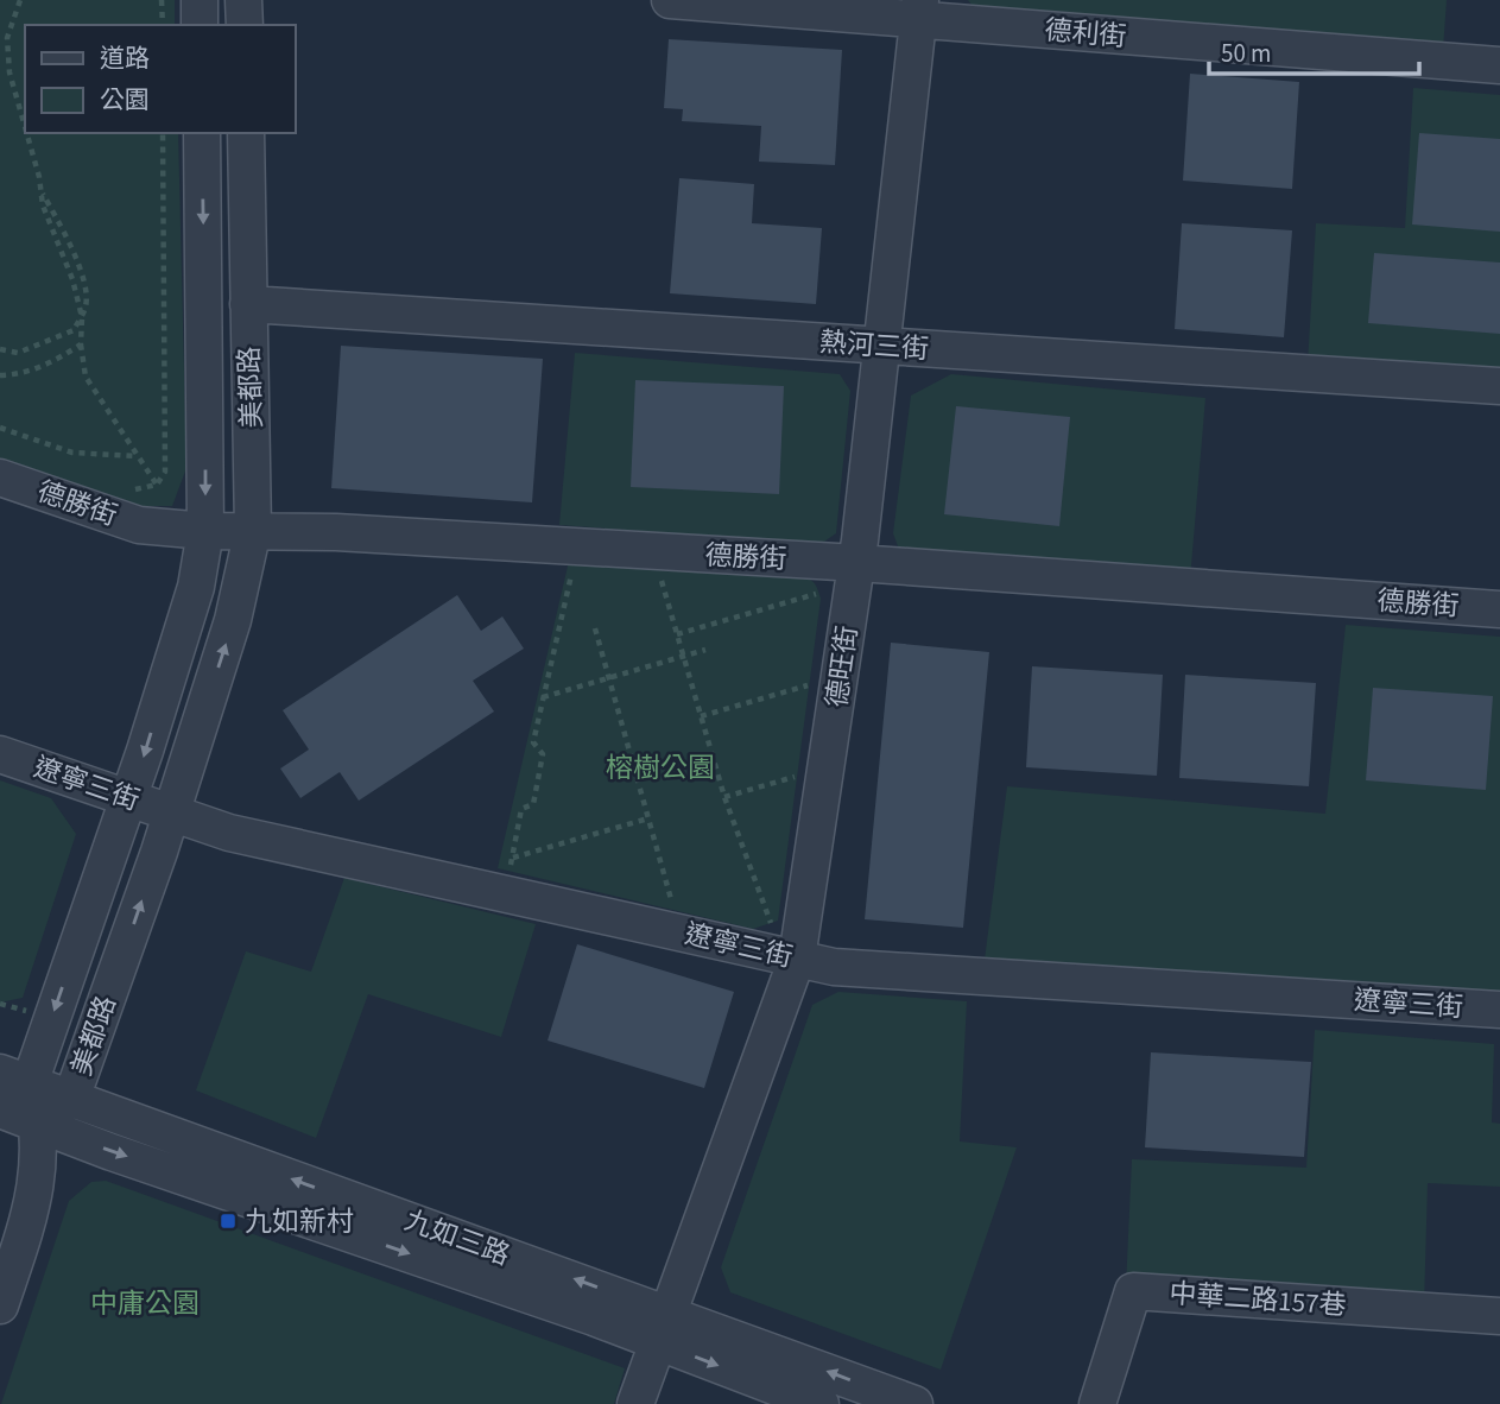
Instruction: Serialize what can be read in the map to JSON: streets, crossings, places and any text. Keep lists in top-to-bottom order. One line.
{"streets":{"street":["德利街","熱河三街","美都路","德勝街","德旺街","遼寧三街","九如三路","中華二路157巷"]},"crossings":[["德利街","德旺街"],["熱河三街","美都路"],["熱河三街","德旺街"],["美都路","德勝街"],["美都路","遼寧三街"],["美都路","九如三路"],["德勝街","德旺街"],["德旺街","遼寧三街"],["德旺街","九如三路"]],"parks":["榕樹公園","中庸公園"],"places":{"transit":["九如新村"]},"legend":["道路","公園"],"scale_bar":"50 m"}
